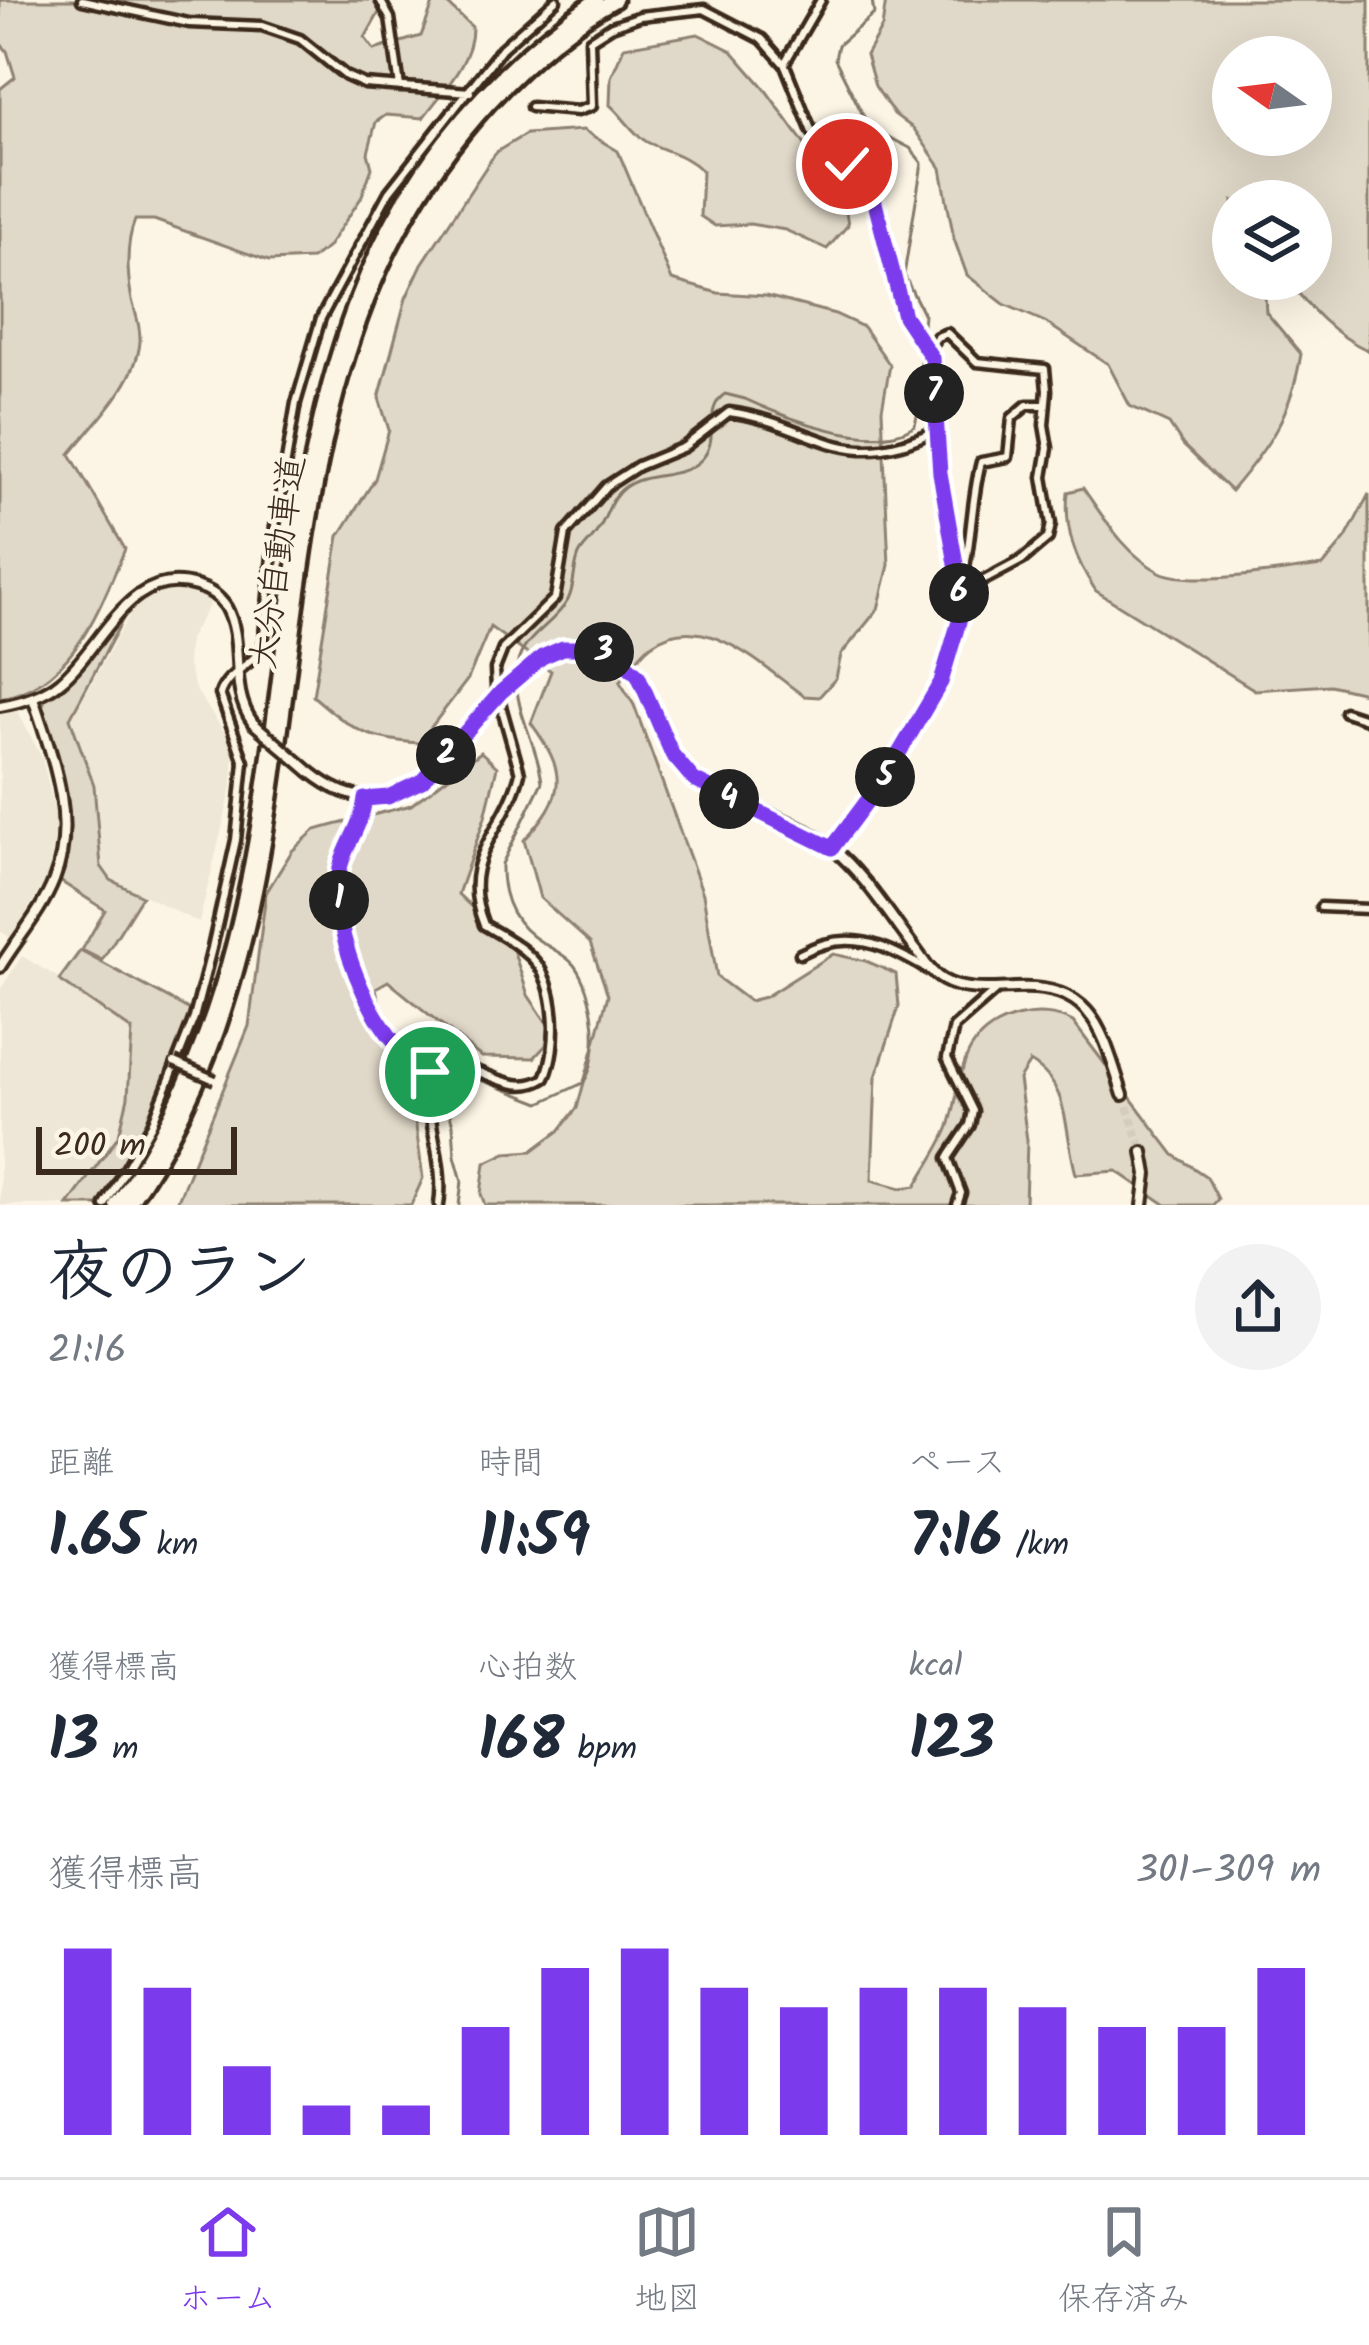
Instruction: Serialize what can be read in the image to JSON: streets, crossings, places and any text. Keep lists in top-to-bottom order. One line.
{"streets":{"highway":["大分自動車道"]},"scale_bar":"200 m","north":"left","page":{"pins":["7","6","3","2","5","4","1"],"scale":"200 m","heading":["夜のラン","21:16"],"stats":[["距離","1.65 km"],["時間","11:59"],["ペース","7:16 /km"],["獲得標高","13 m"],["心拍数","168 bpm"],["kcal","123"]],"chart":["獲得標高","301–309 m"],"tabs":["ホーム","地図","保存済み"]}}
